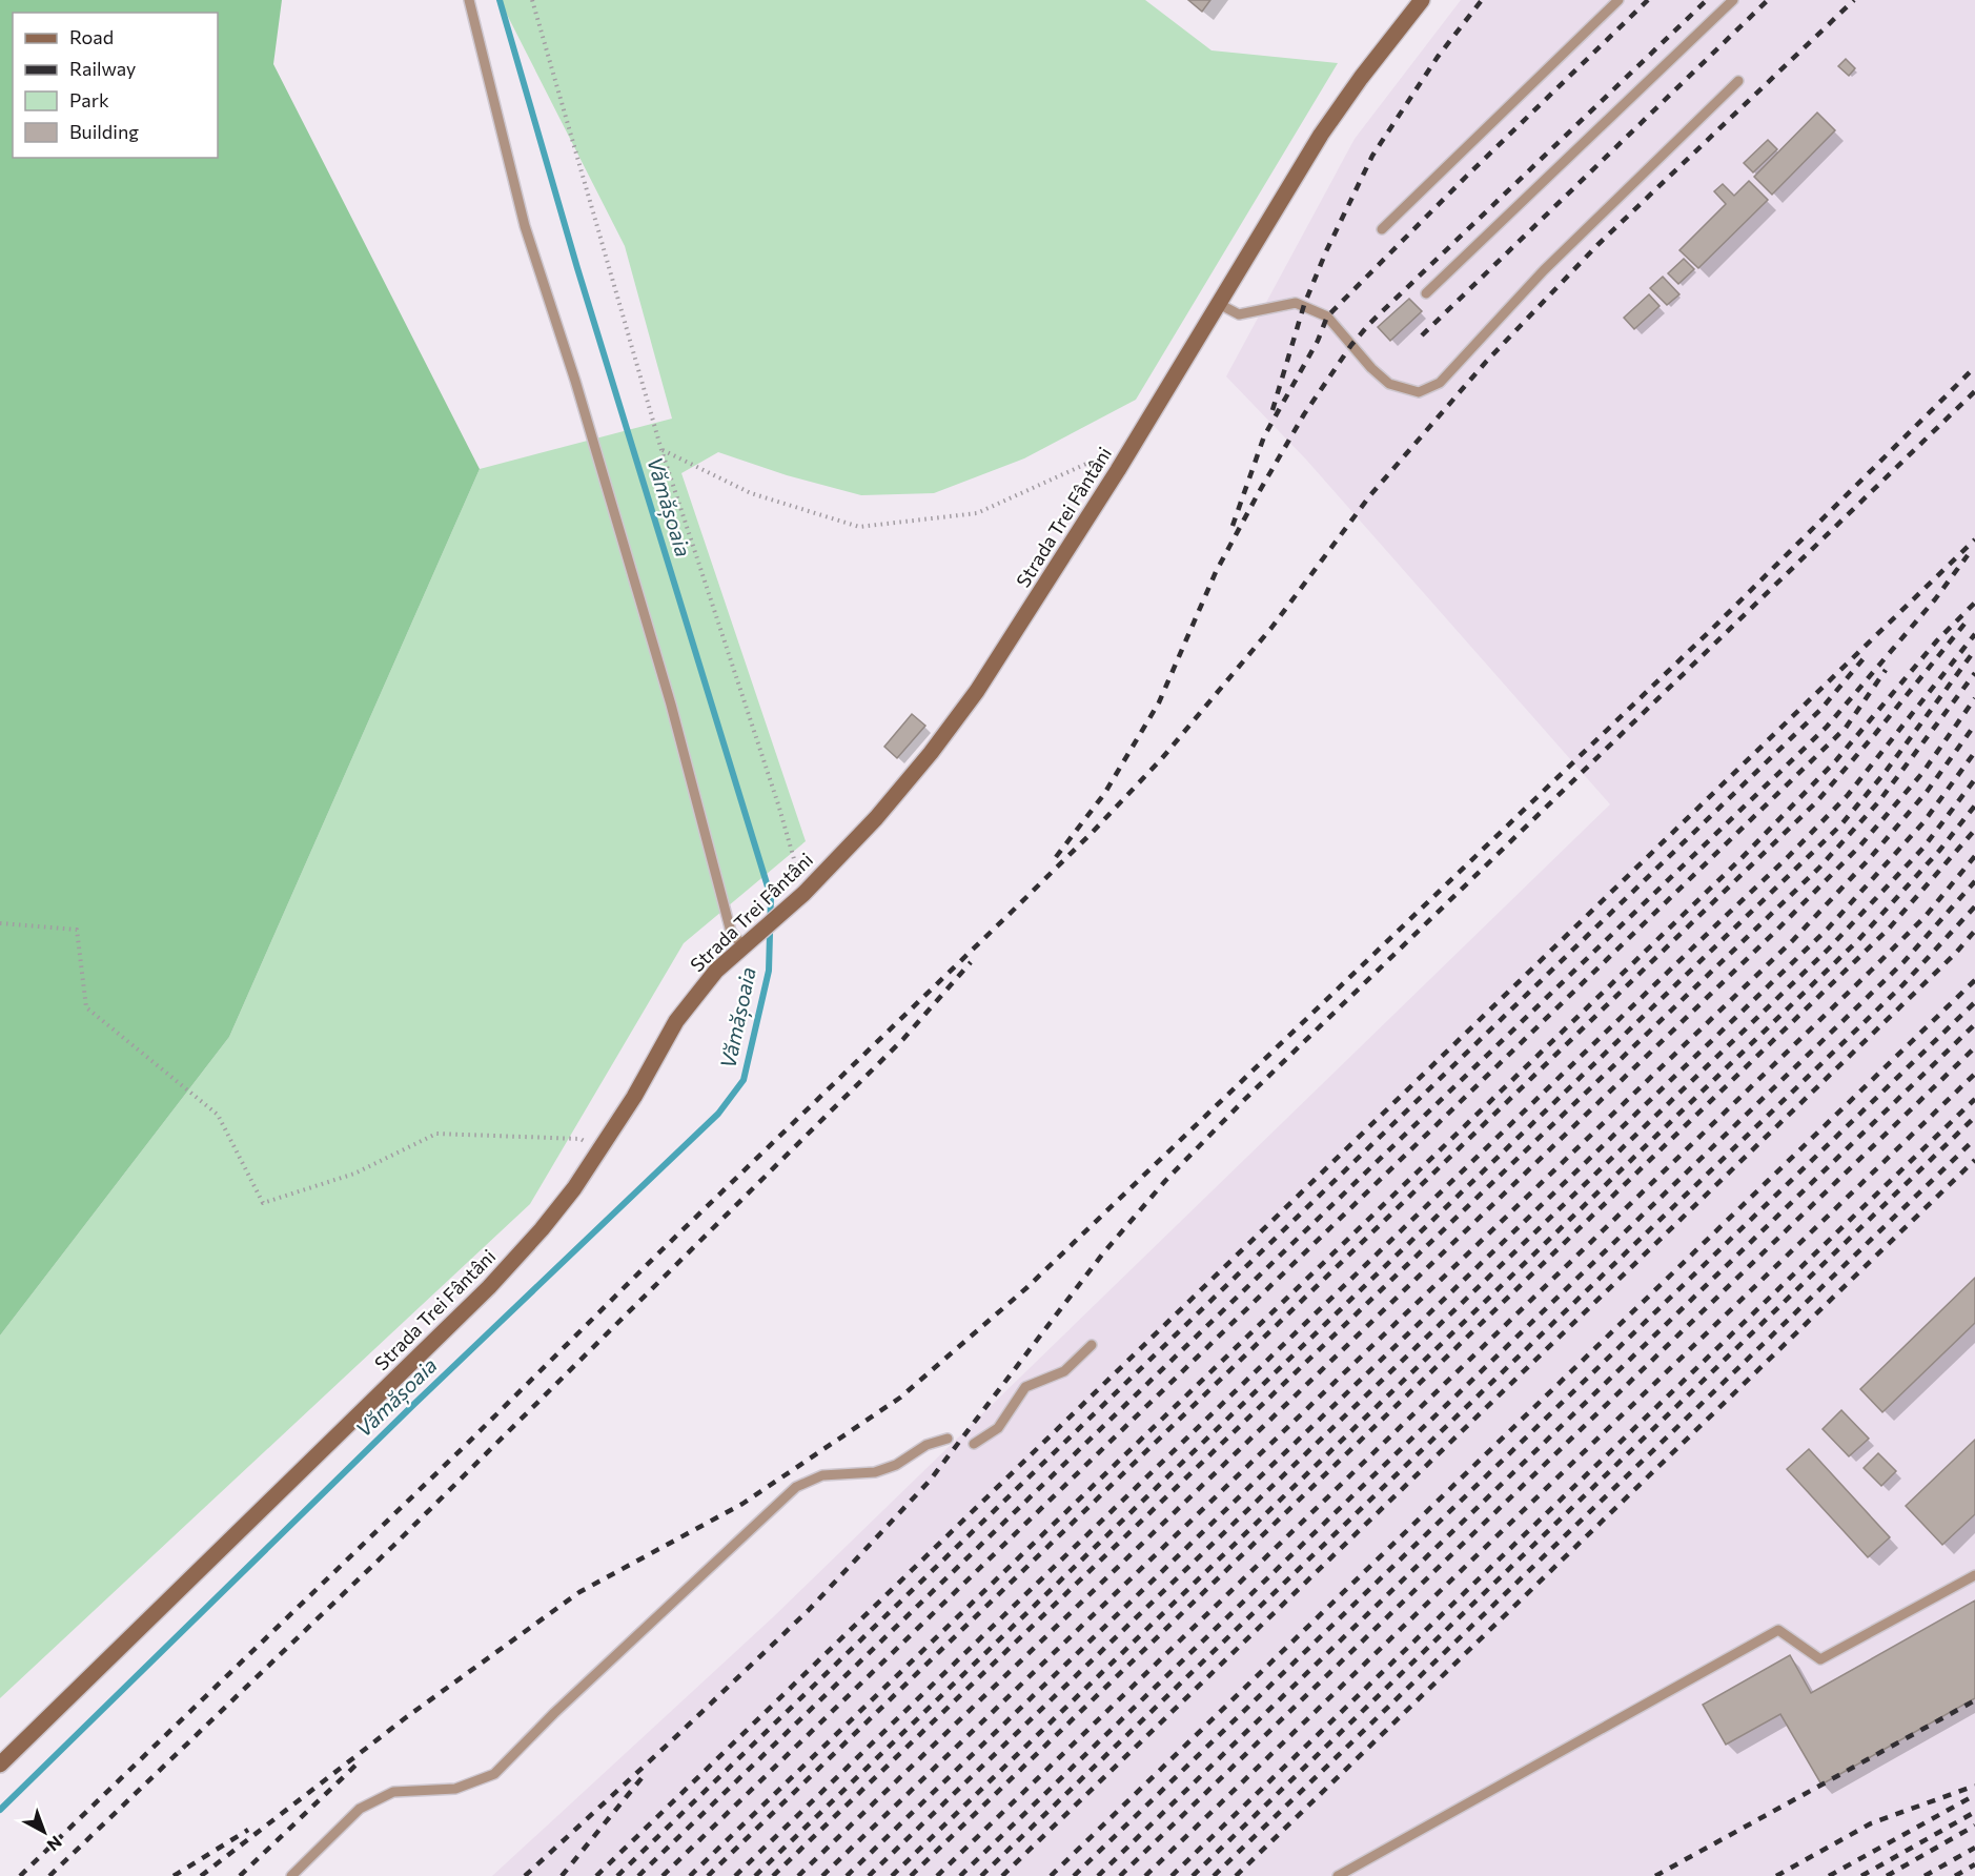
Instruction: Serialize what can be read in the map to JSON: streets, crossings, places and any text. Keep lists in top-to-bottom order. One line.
{"streets":{"main road":["Strada Trei Fântâni"]},"water":["Vămășoaia"],"legend":["Road","Railway","Park","Building"],"north":"bottom right"}
